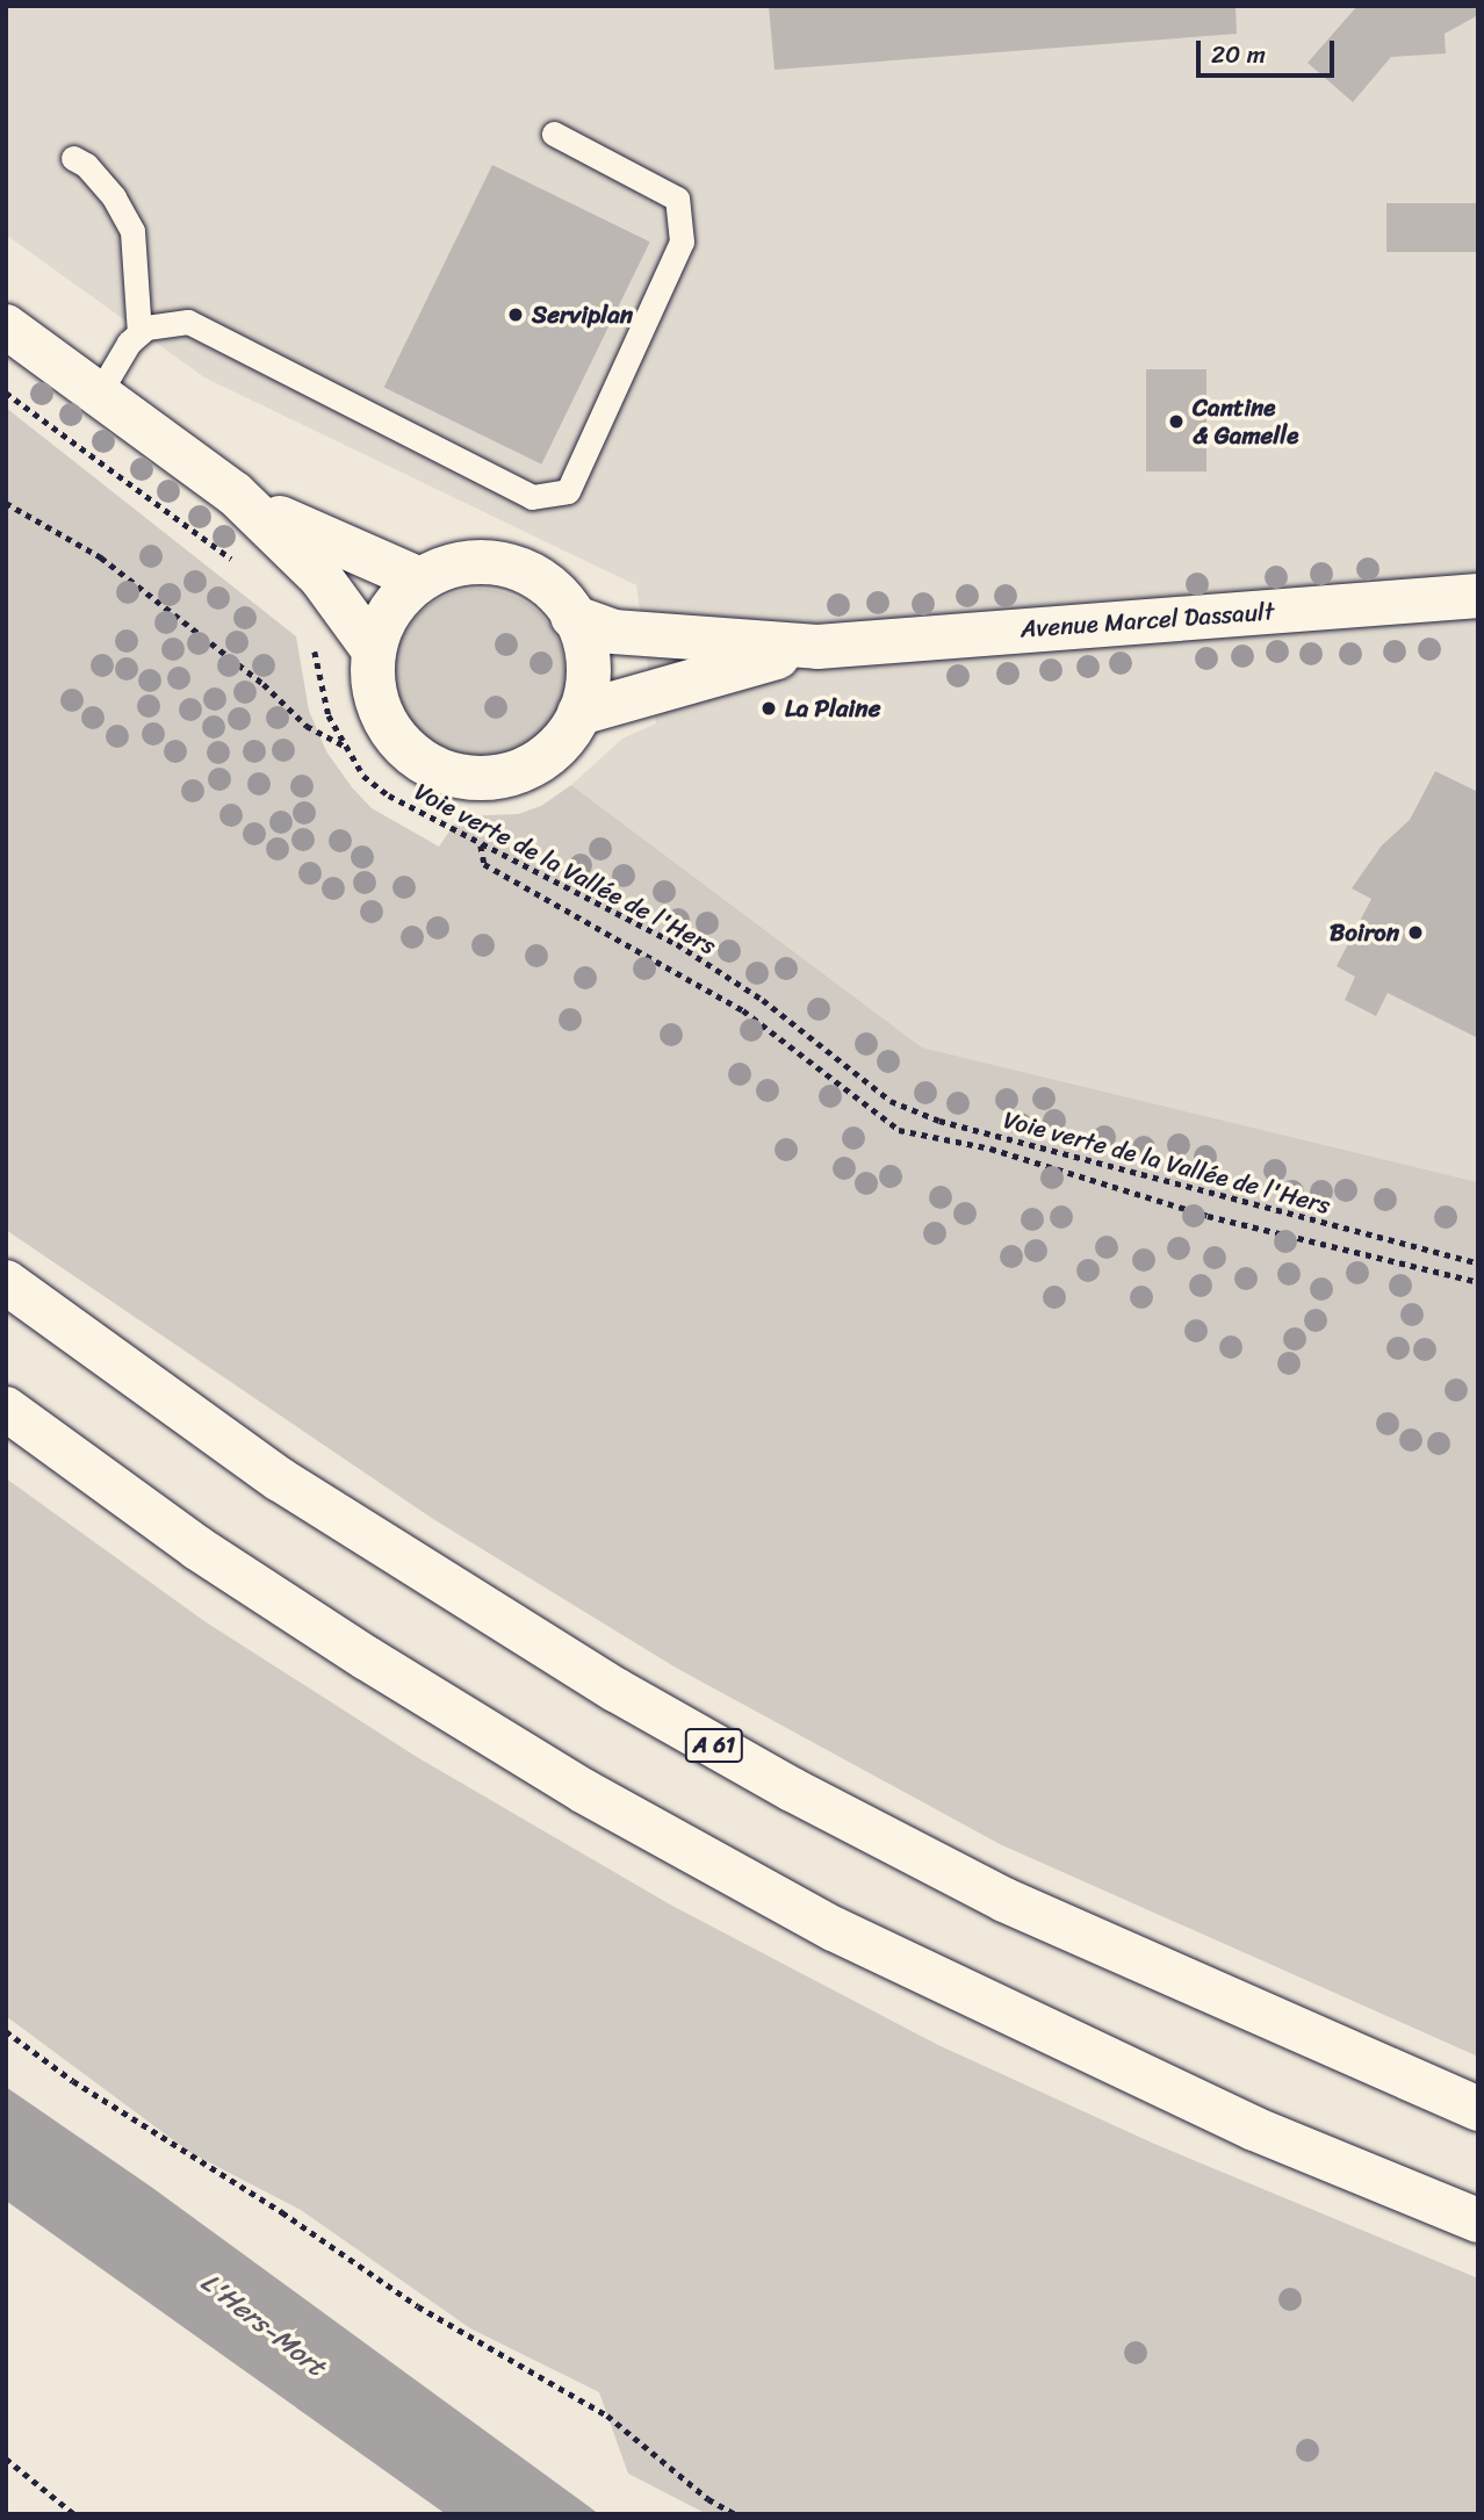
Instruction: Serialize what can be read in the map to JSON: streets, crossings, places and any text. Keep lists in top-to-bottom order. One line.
{"streets":{"main road":["Avenue Marcel Dassault","A 61"],"path":["Voie verte de la Vallée de l'Hers"]},"water":["L'Hers-Mort"],"places":["Serviplan","Cantine & Gamelle","La Plaine","Boiron"],"scale_bar":"20 m"}
